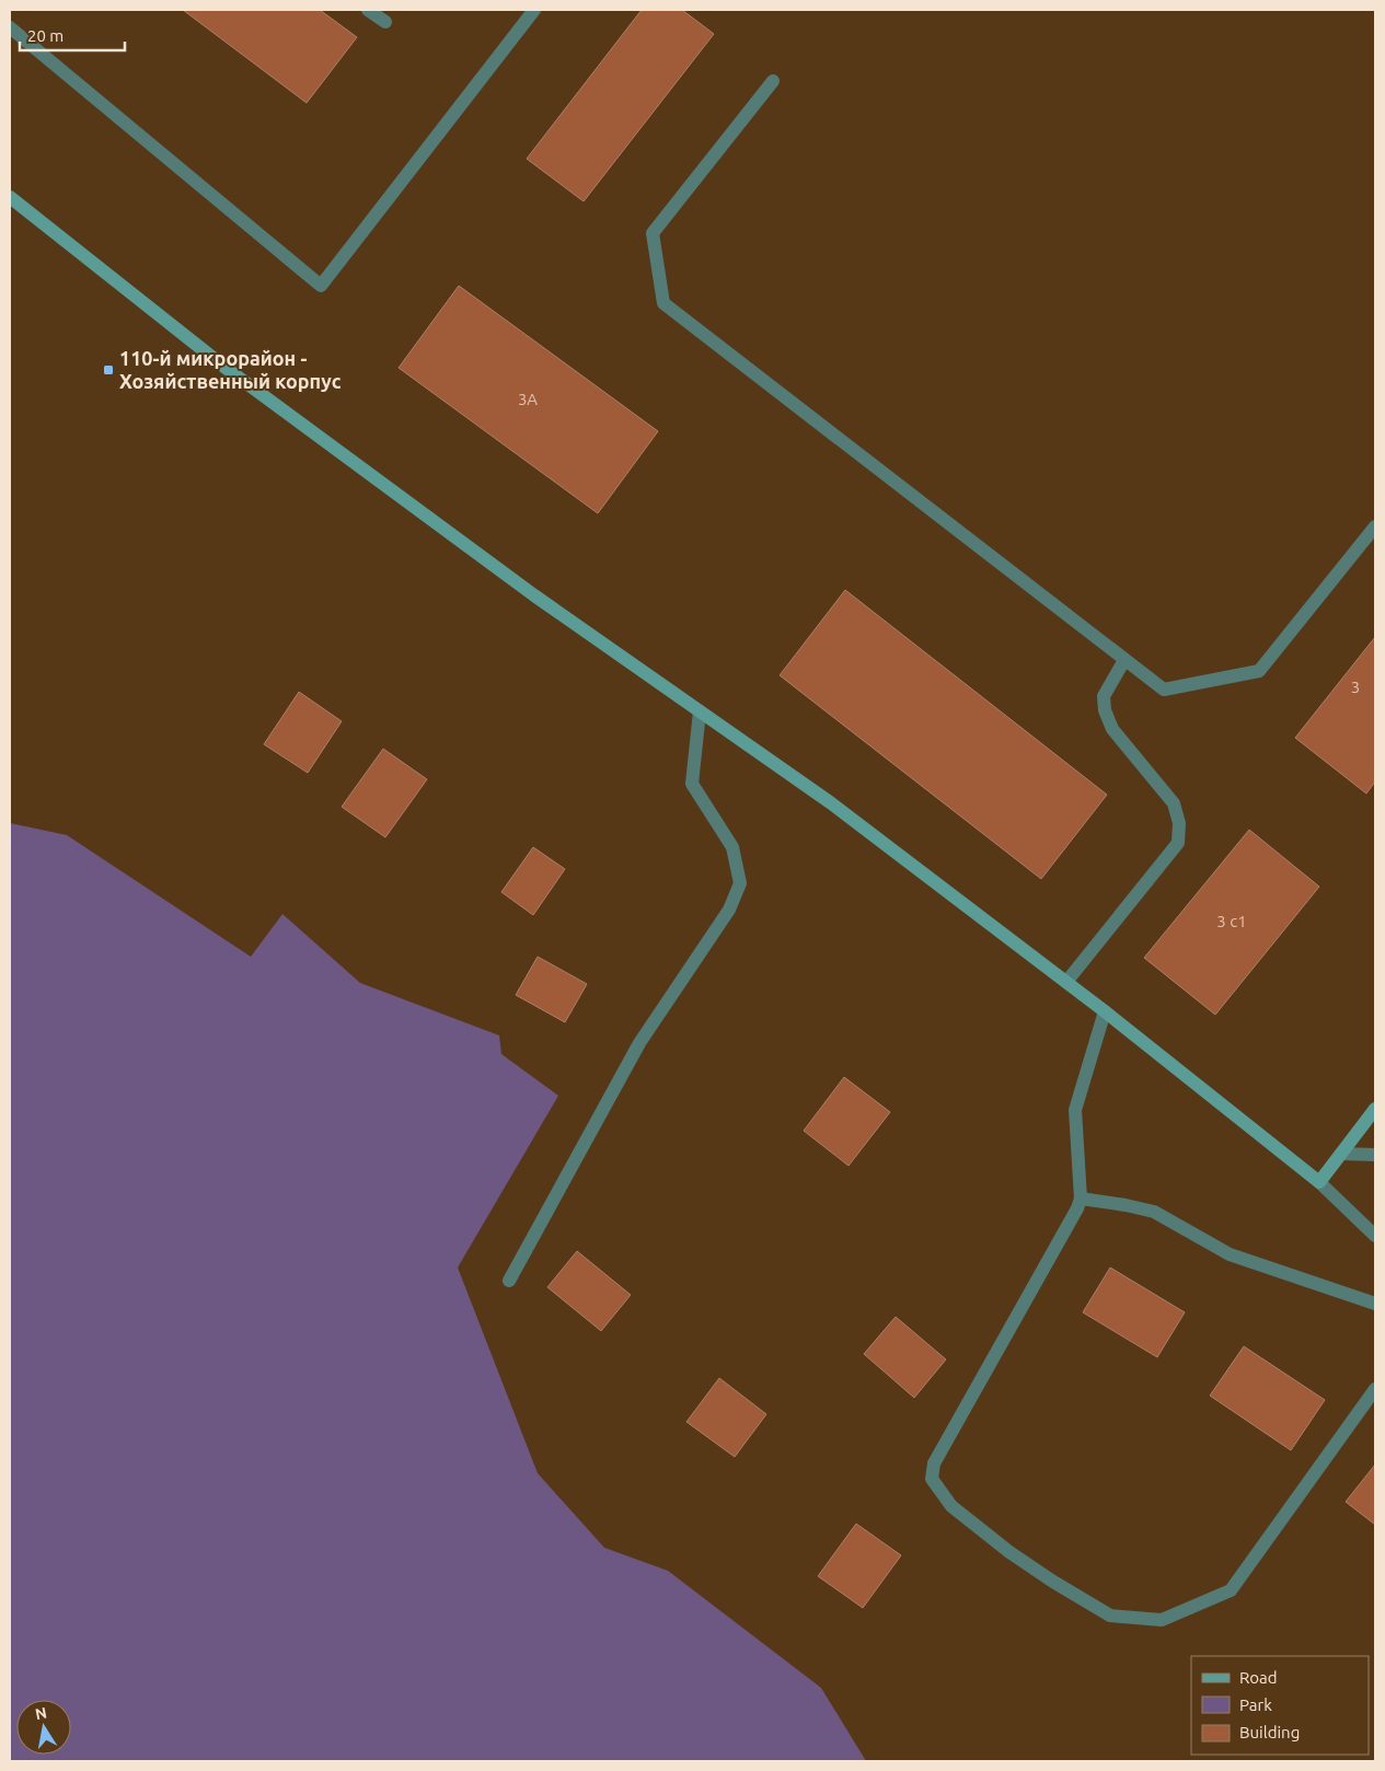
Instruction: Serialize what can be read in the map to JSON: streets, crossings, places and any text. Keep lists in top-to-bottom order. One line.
{"places":{"transit":["110-й микрорайон - Хозяйственный корпус"]},"house_numbers":["3А","3","3 с1"],"legend":["Road","Park","Building"],"scale_bar":"20 m","north":"top"}
